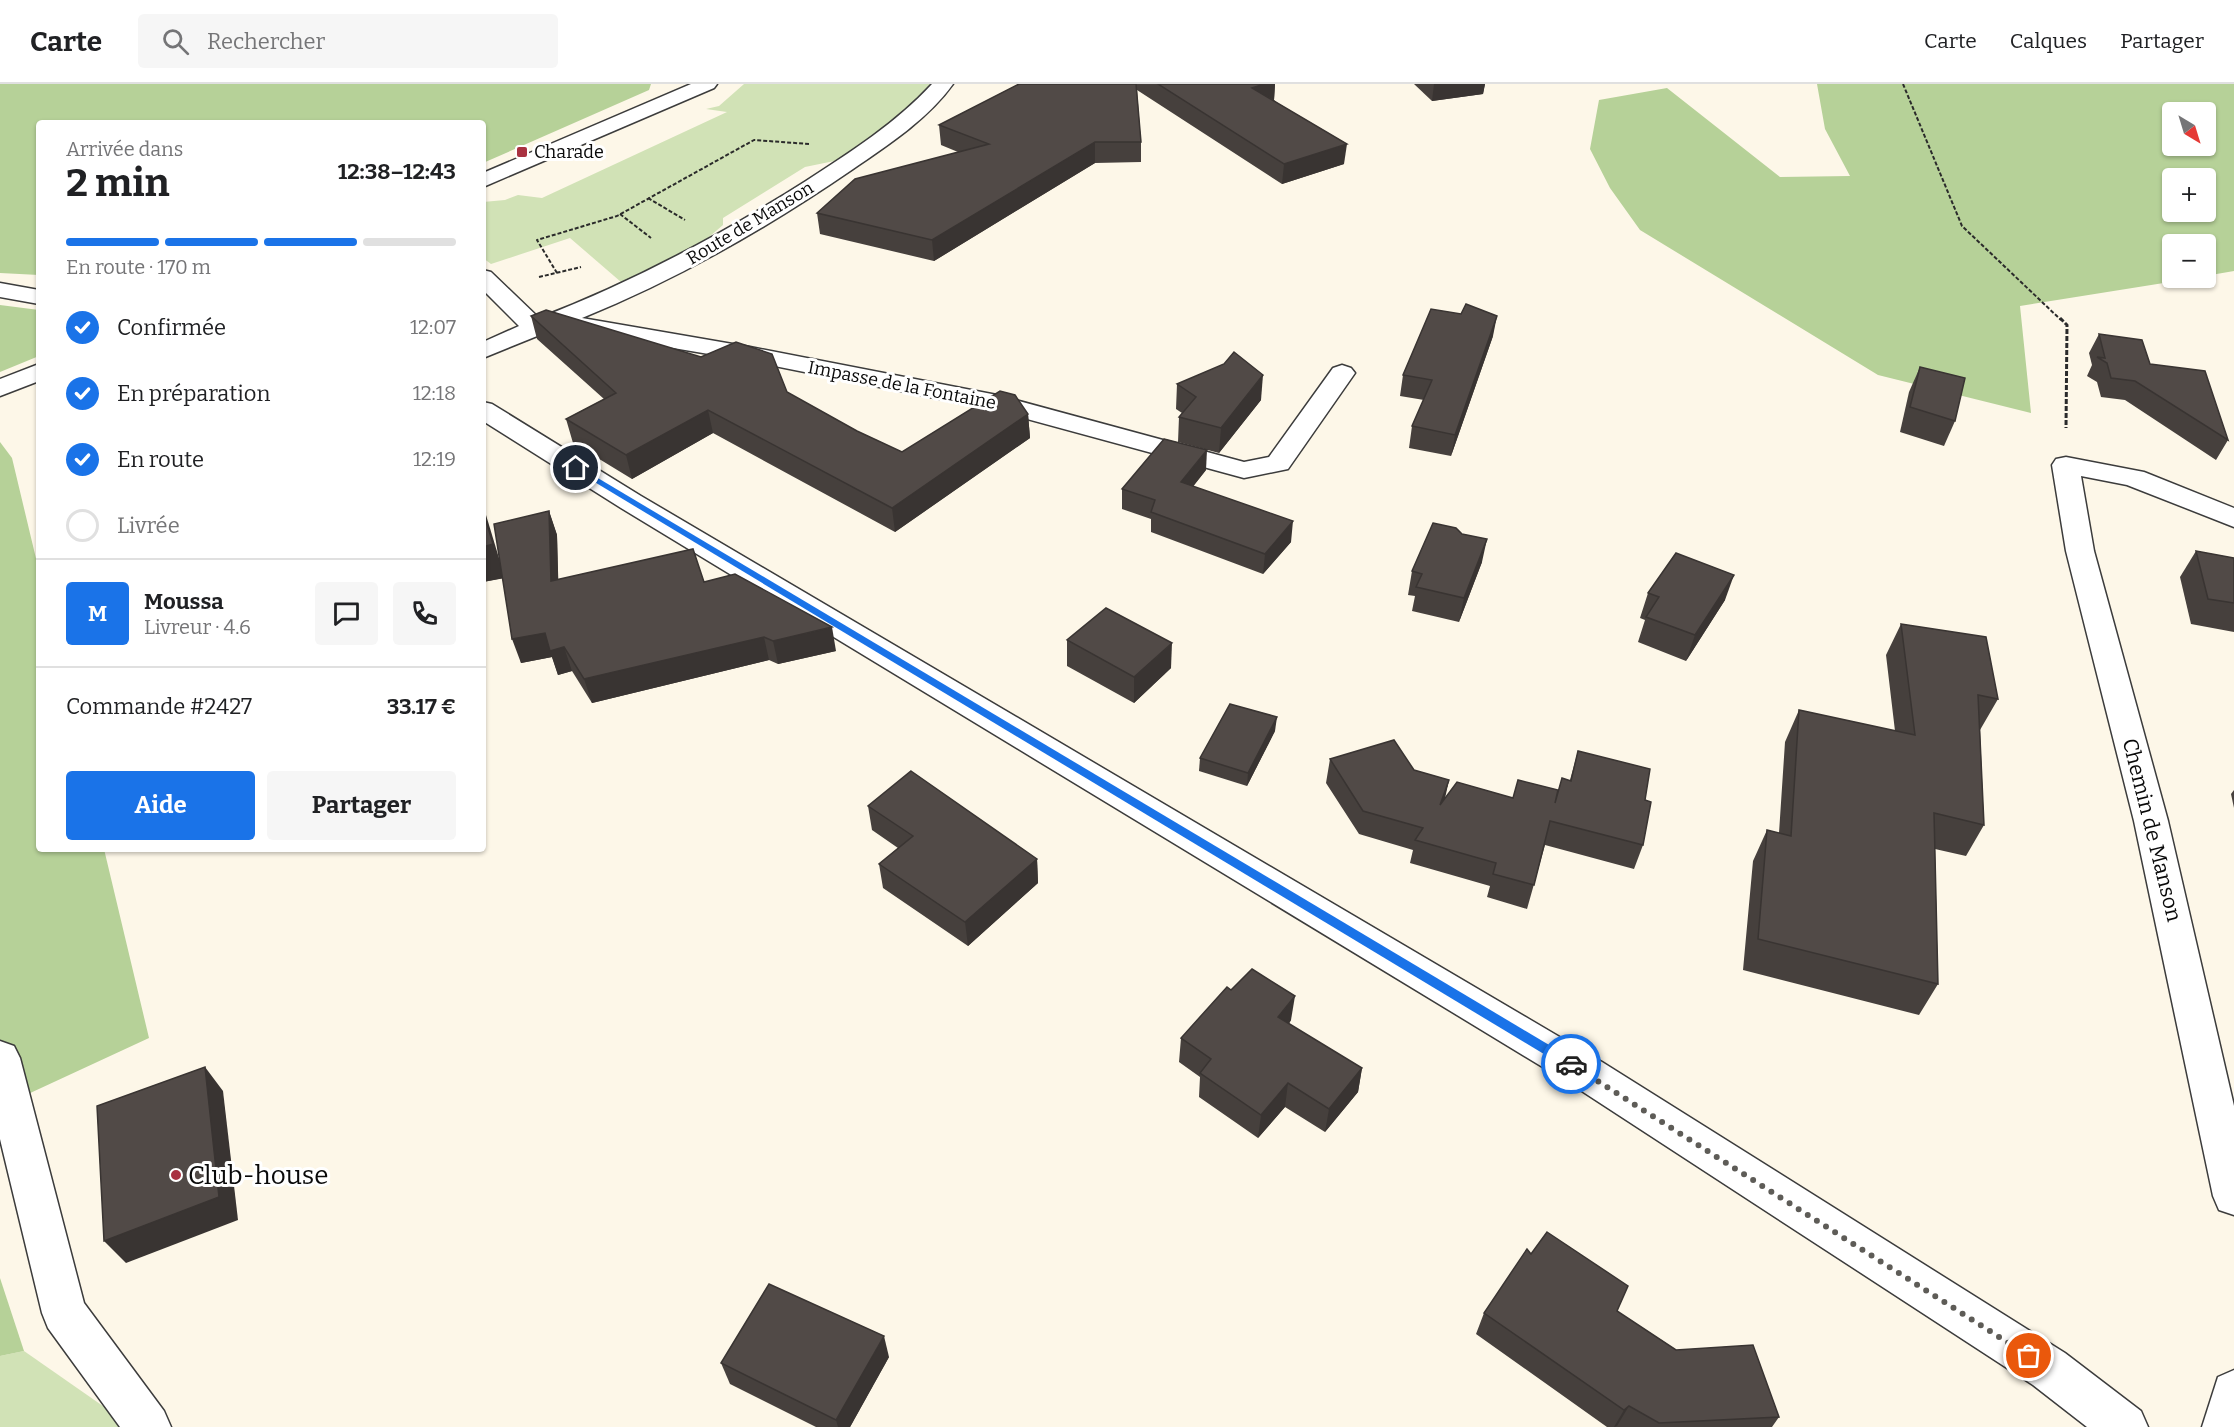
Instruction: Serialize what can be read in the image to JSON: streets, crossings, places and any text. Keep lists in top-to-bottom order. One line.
{"streets":{"street":["Route de Manson","Impasse de la Fontaine","Chemin de Manson"]},"crossings":[["Route de Manson","Impasse de la Fontaine"]],"places":{"transit":["Charade"],"other":["Club-house"]},"north":"bottom right","page":{"header":"Carte","search":"Rechercher","nav":["Carte","Calques","Partager"],"map_buttons":["+","−"],"heading":["2 min","Arrivée dans","12:38–12:43"],"panel":["Moussa","Livreur · 4.6","Commande #2427","33.17 €"],"bar":"En route · 170 m","list":[["Confirmée","12:07"],["En préparation","12:18"],["En route","12:19"],"Livrée"],"round":"M","buttons":["Aide","Partager"]}}
